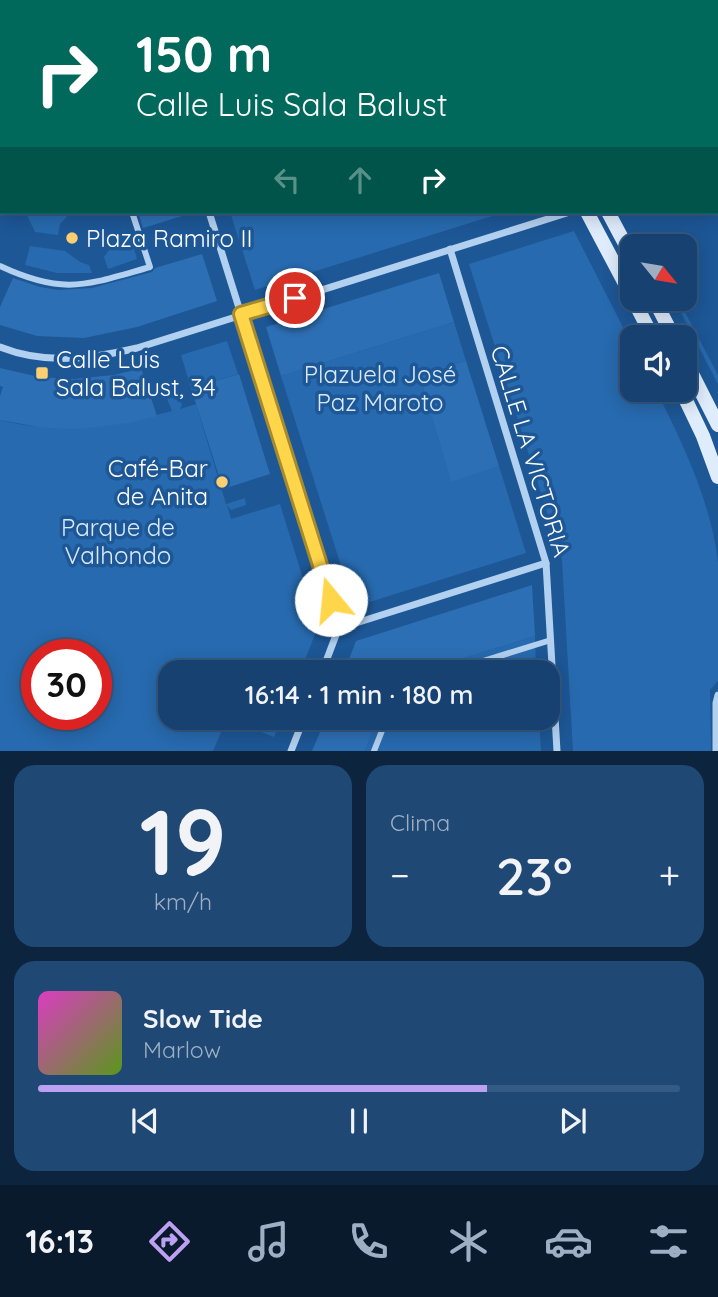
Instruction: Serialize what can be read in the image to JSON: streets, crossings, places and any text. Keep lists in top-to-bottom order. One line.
{"streets":{"street":["CALLE LA VICTORIA"]},"parks":["Plazuela José Paz Maroto","Parque de Valhondo"],"places":{"other":["Plaza Ramiro II","Café-Bar de Anita"],"transit":["Calle Luis Sala Balust, 34"]},"north":"bottom right","page":{"turn":["150 m","Calle Luis Sala Balust"],"limit":"30","trip":"16:14 · 1 min · 180 m","tile":[["19","km/h"],"Clima"],"heat":["−","23°","+"],"song":["Slow Tide","Marlow"],"tabs":"16:13"}}
